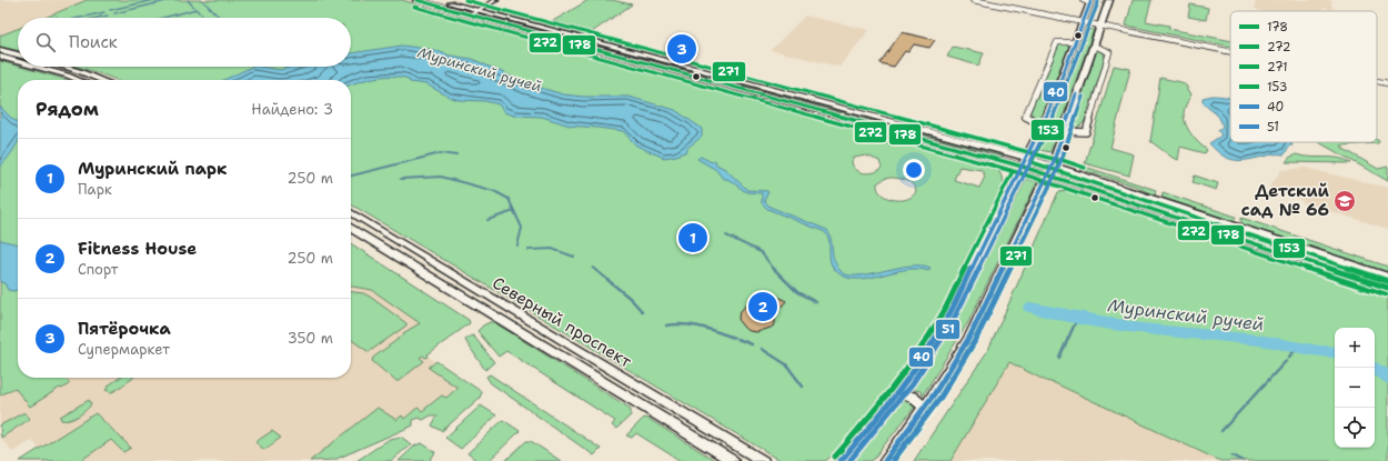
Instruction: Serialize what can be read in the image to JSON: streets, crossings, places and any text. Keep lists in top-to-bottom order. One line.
{"streets":{"main road":["Северный проспект"]},"water":["Муринский ручей"],"places":{"school or university":["Детский сад № 66"]},"lines":["transit line 178","transit line 271","transit line 40","transit line 153","transit line 51","transit line 272"],"legend":["178","272","271","153","40","51"],"page":{"search":"Поиск","pins":["3","1","2"],"heading":["Рядом","Найдено: 3"],"list":[{"mark":"1","name":"Муринский парк","note":"Парк","value":"250 m"},{"mark":"2","name":"Fitness House","note":"Спорт","value":"250 m"},{"mark":"3","name":"Пятёрочка","note":"Супермаркет","value":"350 m"}],"map_buttons":["+","−"]}}
